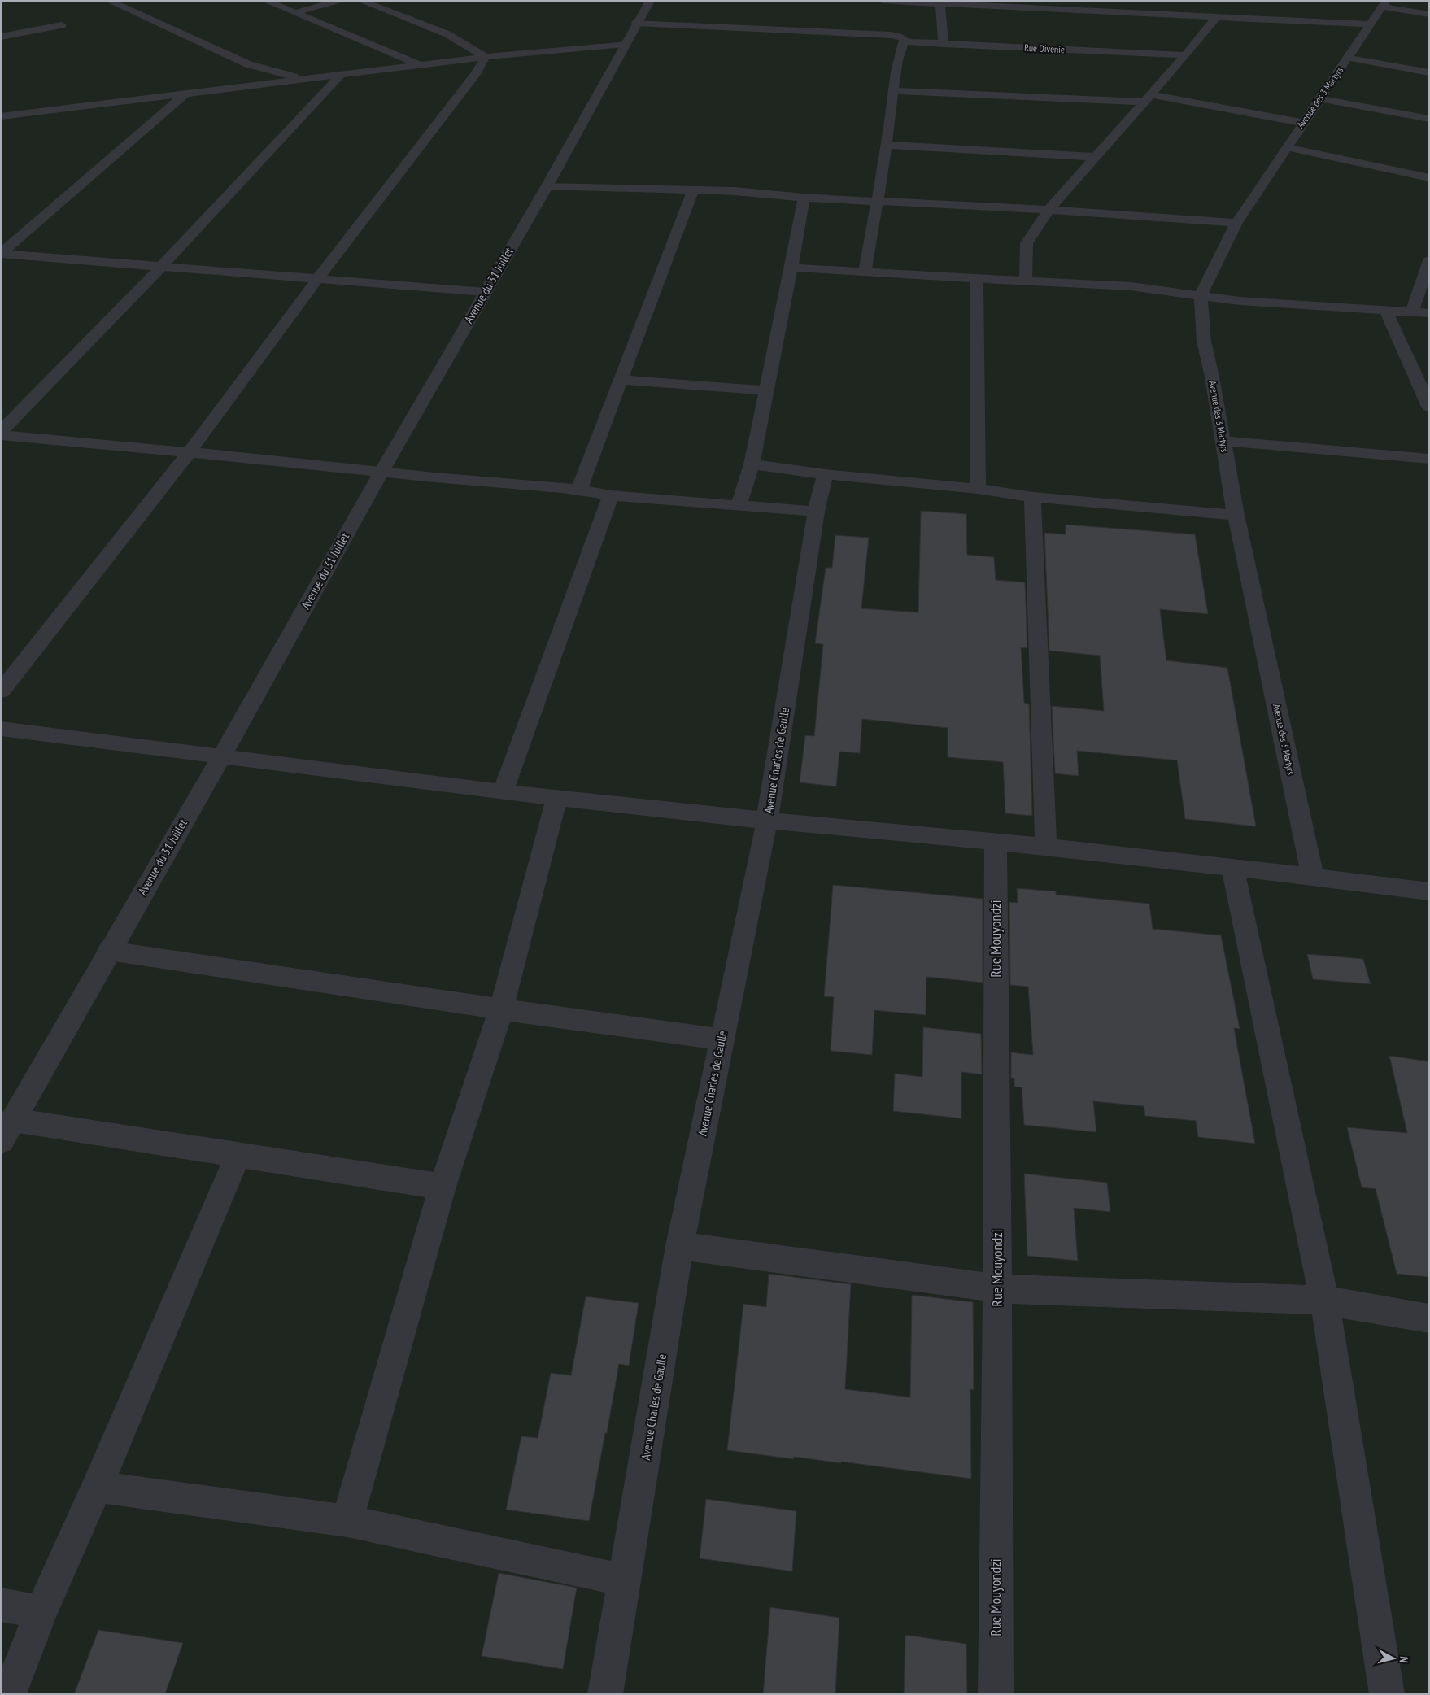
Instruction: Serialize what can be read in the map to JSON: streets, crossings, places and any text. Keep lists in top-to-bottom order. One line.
{"streets":{"street":["Rue Divenie","Avenue des 3 Martyrs","Avenue du 31 Juillet","Avenue Charles de Gaulle","Rue Mouyondzi"]},"north":"right"}
